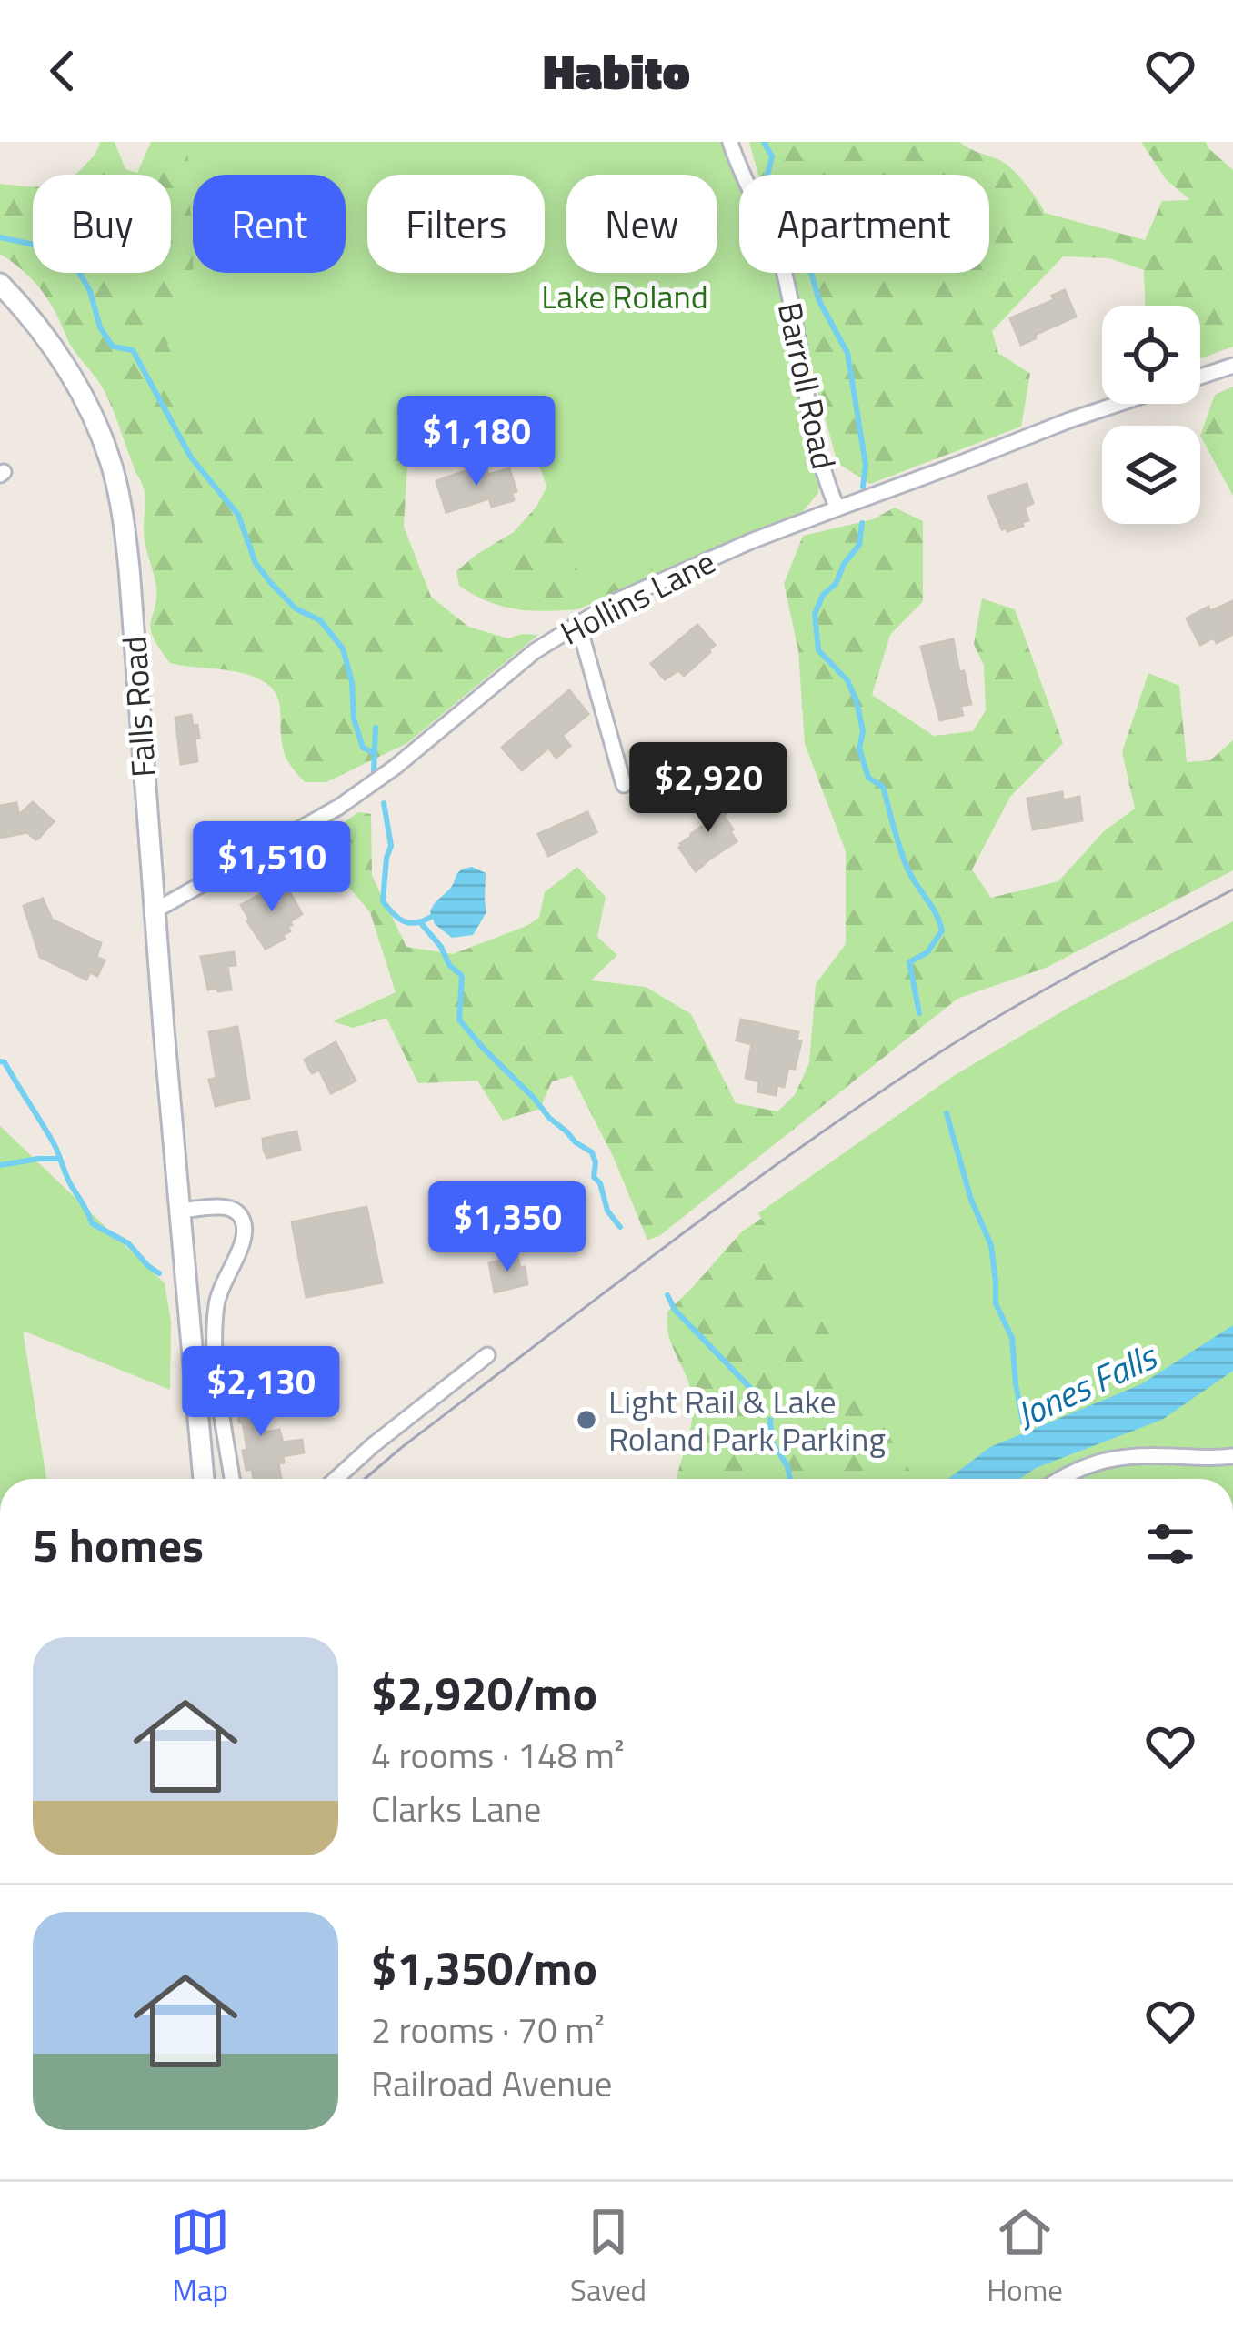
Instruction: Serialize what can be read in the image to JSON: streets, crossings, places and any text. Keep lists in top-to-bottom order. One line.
{"streets":{"main road":["Falls Road"],"street":["Barroll Road","Hollins Lane"]},"crossings":[["Barroll Road","Hollins Lane"],["Hollins Lane","Falls Road"]],"water":["Jones Falls"],"parks":["Lake Roland"],"places":["Light Rail & Lake Roland Park Parking"],"page":{"header":"Habito","chip":["Buy","Rent","Filters","New","Apartment"],"price":["$1,180","$2,920","$1,510","$1,350","$2,130"],"heading":"5 homes","list":[{"name":"$2,920/mo","note":"4 rooms · 148 m² · Clarks Lane"},{"name":"$1,350/mo","note":"2 rooms · 70 m² · Railroad Avenue"}],"tabs":["Map","Saved","Home"]}}
